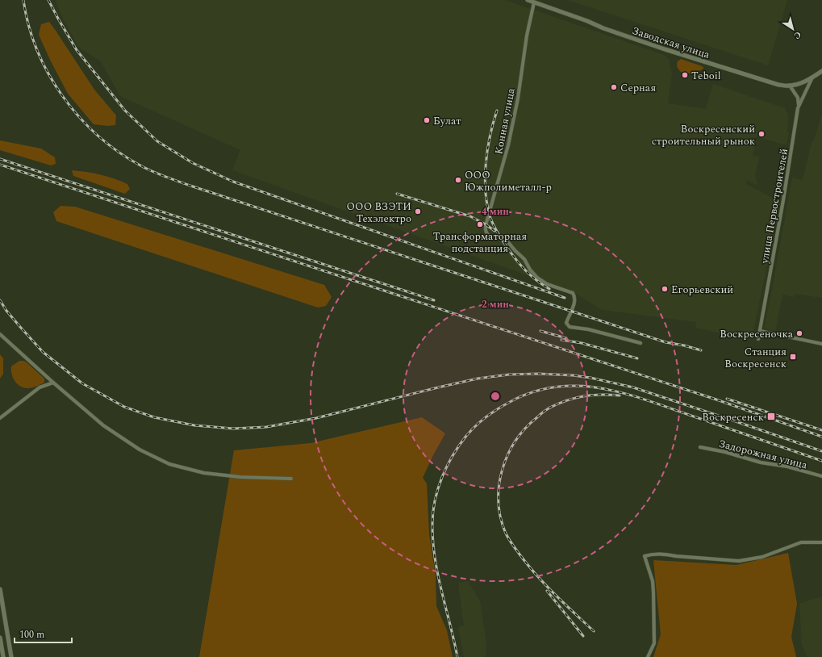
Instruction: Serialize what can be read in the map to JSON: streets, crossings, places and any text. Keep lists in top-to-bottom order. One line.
{"streets":{"street":["Заводская улица","Конная улица","улица Первостроителей","Задорожная улица"]},"crossings":[["Заводская улица","Конная улица"],["Заводская улица","улица Первостроителей"]],"places":{"other":["Teboil","Серная","Булат","Воскресенский строительный рынок","ООО Южполиметалл-р","ООО ВЗЭТИ Техэлектро","Трансформаторная подстанция","Егорьевский","Воскресеночка"],"transit":["Станция Воскресенск","Воскресенск"]},"scale_bar":"100 m","north":"bottom right","rings":["4 мин","2 мин"]}
